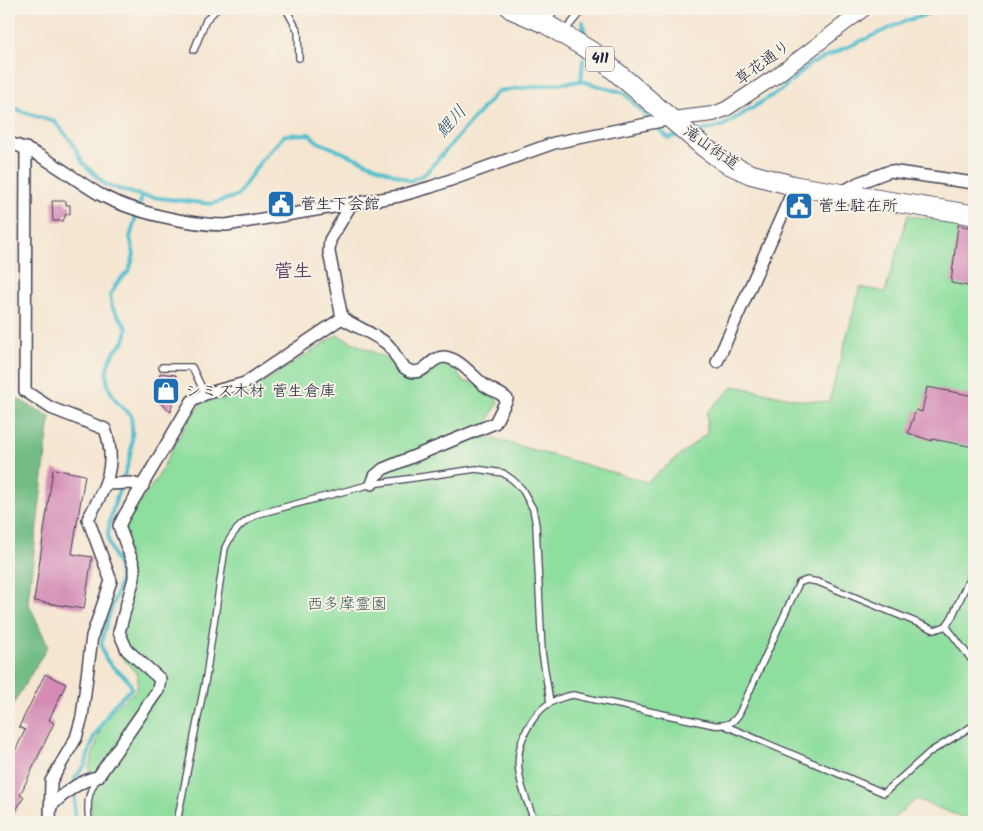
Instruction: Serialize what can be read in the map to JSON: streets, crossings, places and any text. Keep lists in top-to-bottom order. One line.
{"streets":{"highway":["411","滝山街道"],"street":["草花通り"]},"crossings":[["草花通り","滝山街道"]],"districts":["菅生"],"water":["鯉川"],"parks":["西多摩霊園"],"places":{"public building":["菅生下会館","菅生駐在所"],"shop":["シミズ木材 菅生倉庫"]}}
